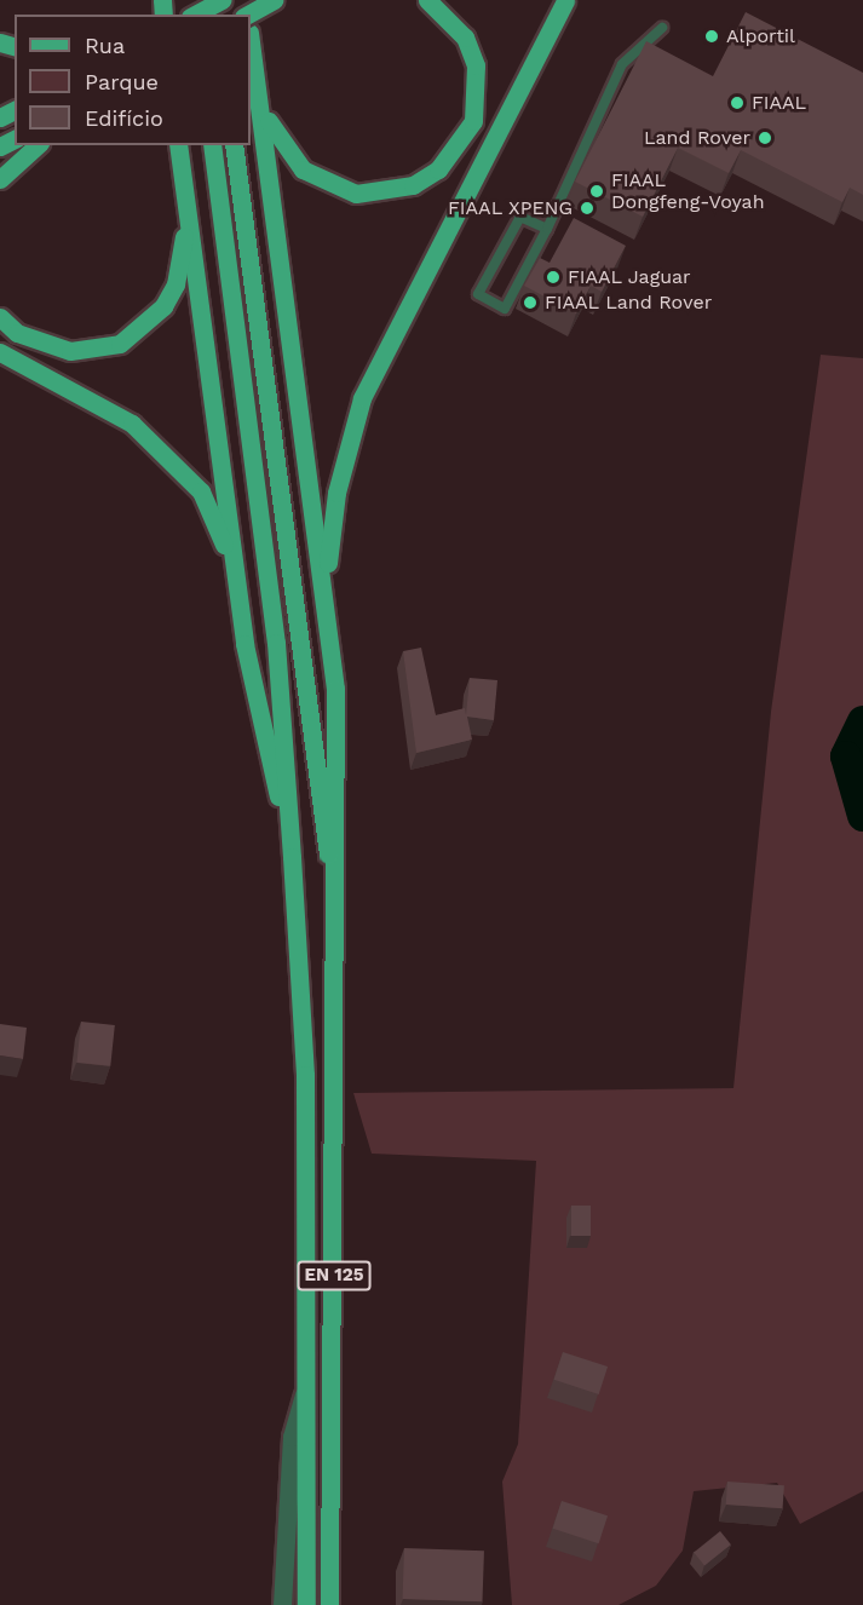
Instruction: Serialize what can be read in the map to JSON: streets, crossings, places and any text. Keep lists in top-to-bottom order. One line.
{"streets":{"main road":["EN 125"]},"places":["Alportil","FIAAL","Land Rover","FIAAL Dongfeng-Voyah","FIAAL XPENG","FIAAL Jaguar","FIAAL Land Rover"],"legend":["Rua","Parque","Edifício"]}
